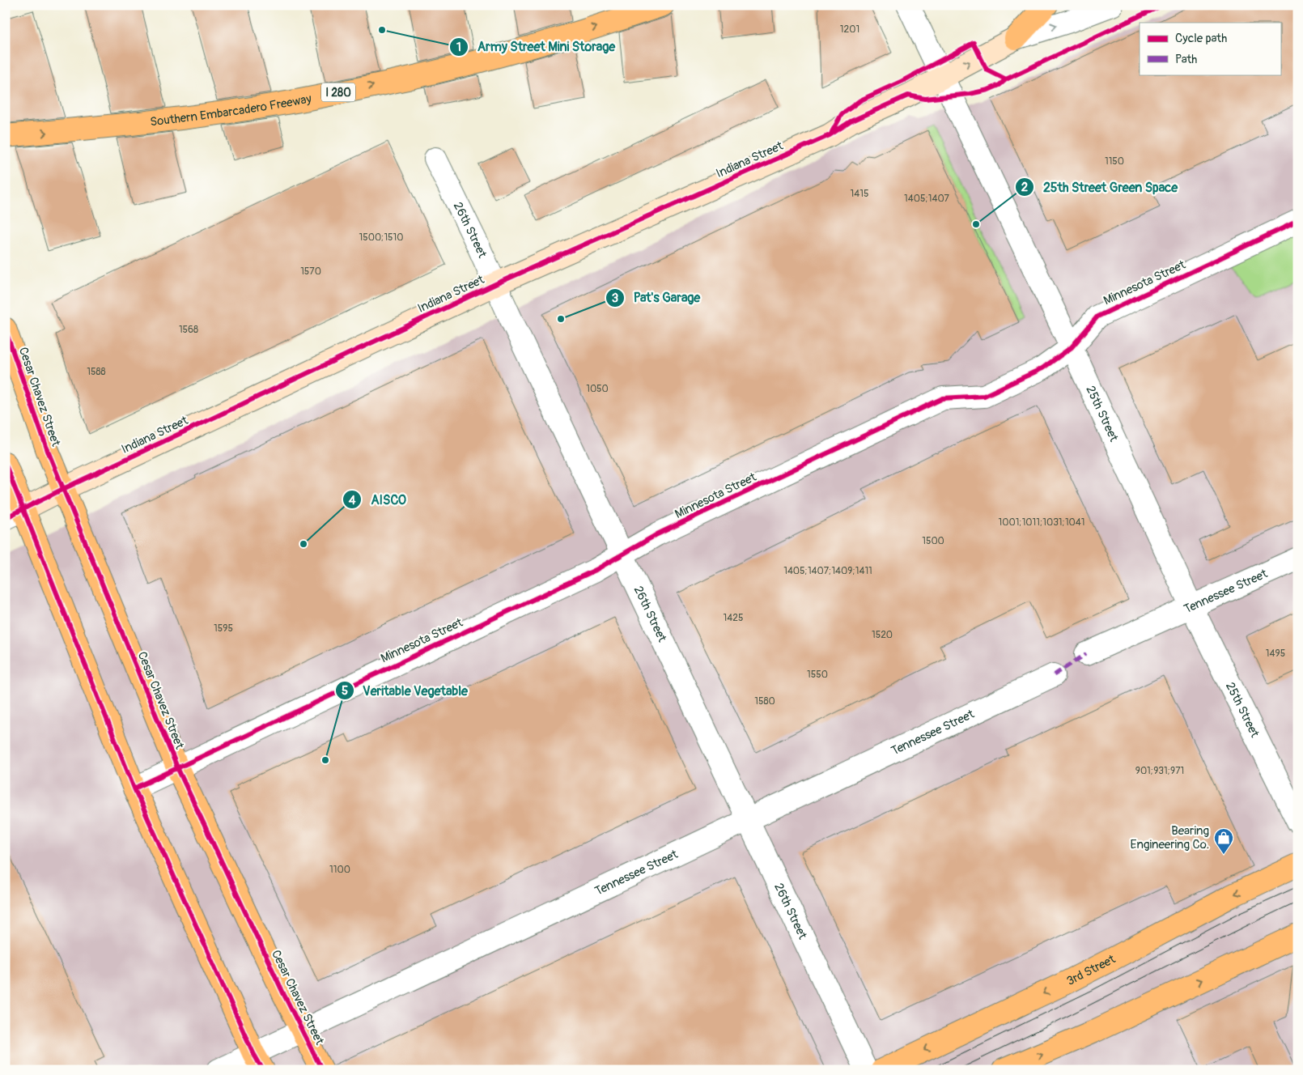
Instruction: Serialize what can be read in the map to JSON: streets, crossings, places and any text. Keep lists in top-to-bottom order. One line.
{"streets":{"main road":["I 280","Southern Embarcadero Freeway","Indiana Street","Cesar Chavez Street","3rd Street"],"street":["26th Street","Minnesota Street","25th Street","Tennessee Street"]},"crossings":[["Indiana Street","26th Street"],["Indiana Street","Cesar Chavez Street"],["Indiana Street","25th Street"],["26th Street","Minnesota Street"],["26th Street","Tennessee Street"],["Minnesota Street","Cesar Chavez Street"],["Minnesota Street","25th Street"],["Cesar Chavez Street","Tennessee Street"],["25th Street","Tennessee Street"]],"one_way":["Southern Embarcadero Freeway"],"places":{"other":["Army Street Mini Storage","25th Street Green Space","Pat's Garage","AISCO","Veritable Vegetable"],"shop":["Bearing Engineering Co."]},"house_numbers":["1201","1150","1415","1405;1407","1500;1510","1570","1568","1588","1050","1001;1011;1031;1041","1500","1405;1407;1409;1411","1425","1595","1520","1495","1550","1580","901;931;971","1100"],"legend":["Cycle path","Path"]}
